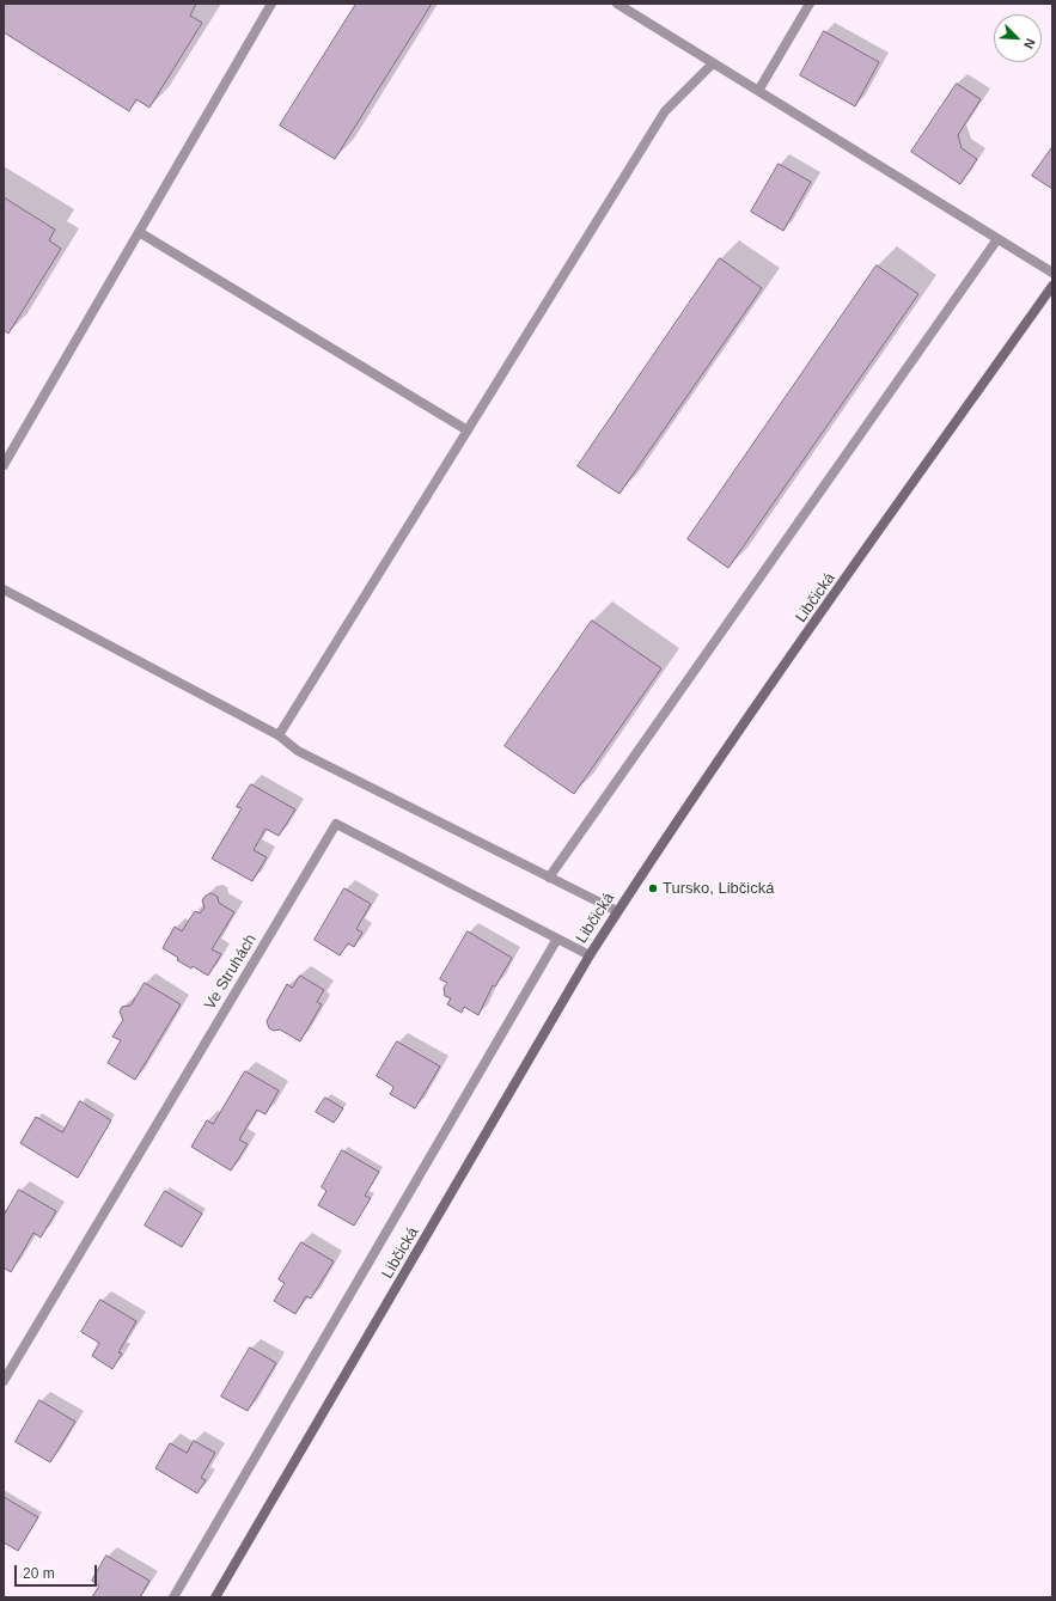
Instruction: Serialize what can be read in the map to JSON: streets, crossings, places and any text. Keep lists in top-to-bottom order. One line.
{"streets":{"street":["Libčická","Ve Struhách"]},"crossings":[["Libčická","Ve Struhách"]],"places":["Tursko, Libčická"],"scale_bar":"20 m","north":"bottom right"}
